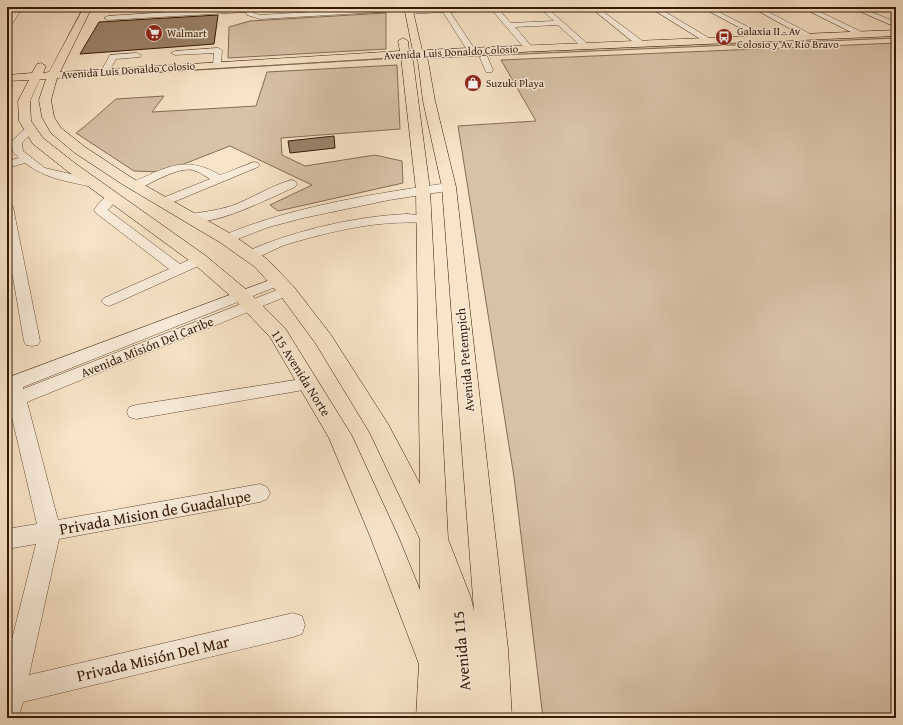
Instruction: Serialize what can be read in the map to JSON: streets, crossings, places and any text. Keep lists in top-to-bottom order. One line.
{"streets":{"main road":["Avenida Luis Donaldo Colosio","Avenida Petempich","115 Avenida Norte","Avenida 115"],"street":["Avenida Misión Del Caribe","Privada Mision de Guadalupe","Privada Misión Del Mar"]},"crossings":[["Avenida Luis Donaldo Colosio","Avenida Petempich"],["Avenida Luis Donaldo Colosio","115 Avenida Norte"],["Avenida Misión Del Caribe","115 Avenida Norte"],["Avenida Petempich","115 Avenida Norte"],["Avenida Petempich","Avenida 115"],["115 Avenida Norte","Avenida 115"]],"places":{"supermarket":["Walmart"],"bus stop":["Galaxia II - Av Colosio y Av Río Bravo"],"shop":["Suzuki Playa"]}}
